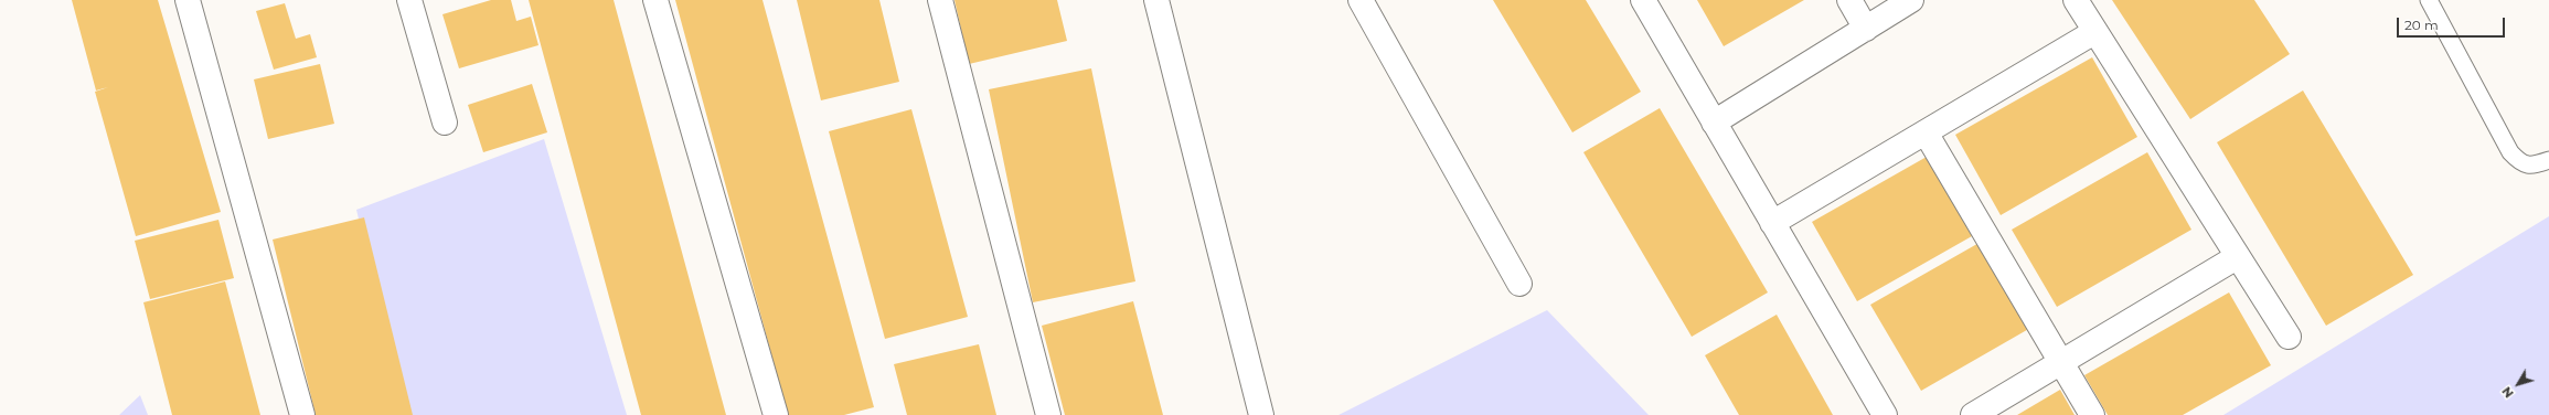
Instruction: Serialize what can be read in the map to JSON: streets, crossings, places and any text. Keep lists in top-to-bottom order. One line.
{"scale_bar":"20 m","north":"bottom left"}
